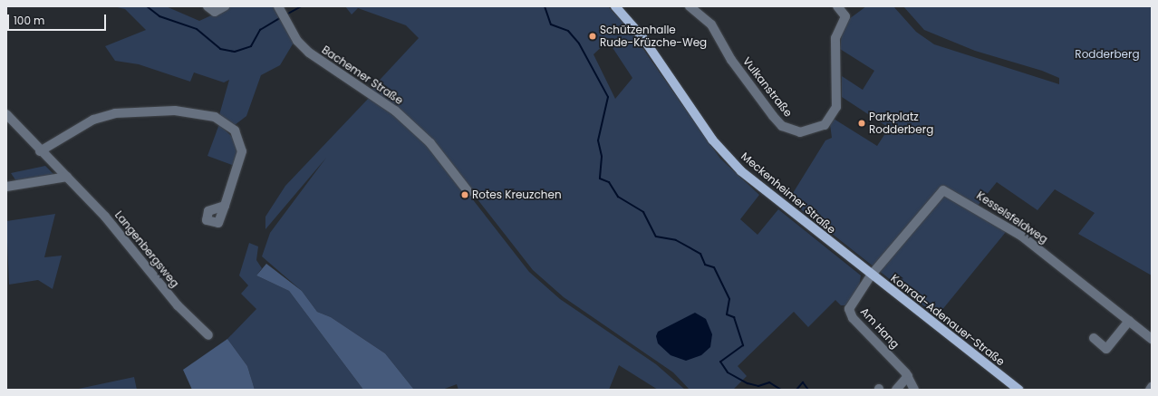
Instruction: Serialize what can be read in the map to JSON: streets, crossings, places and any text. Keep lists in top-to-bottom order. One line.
{"streets":{"main road":["Meckenheimer Straße","Konrad-Adenauer-Straße"],"street":["Bachemer Straße","Vulkanstraße","Kesselsfeldweg","Langenbergsweg","Am Hang"]},"crossings":[["Meckenheimer Straße","Konrad-Adenauer-Straße"],["Kesselsfeldweg","Konrad-Adenauer-Straße"],["Kesselsfeldweg","Am Hang"],["Konrad-Adenauer-Straße","Am Hang"]],"parks":["Rodderberg"],"places":["Schützenhalle Rude-Krüzche-Weg","Parkplatz Rodderberg","Rotes Kreuzchen"],"scale_bar":"100 m"}
